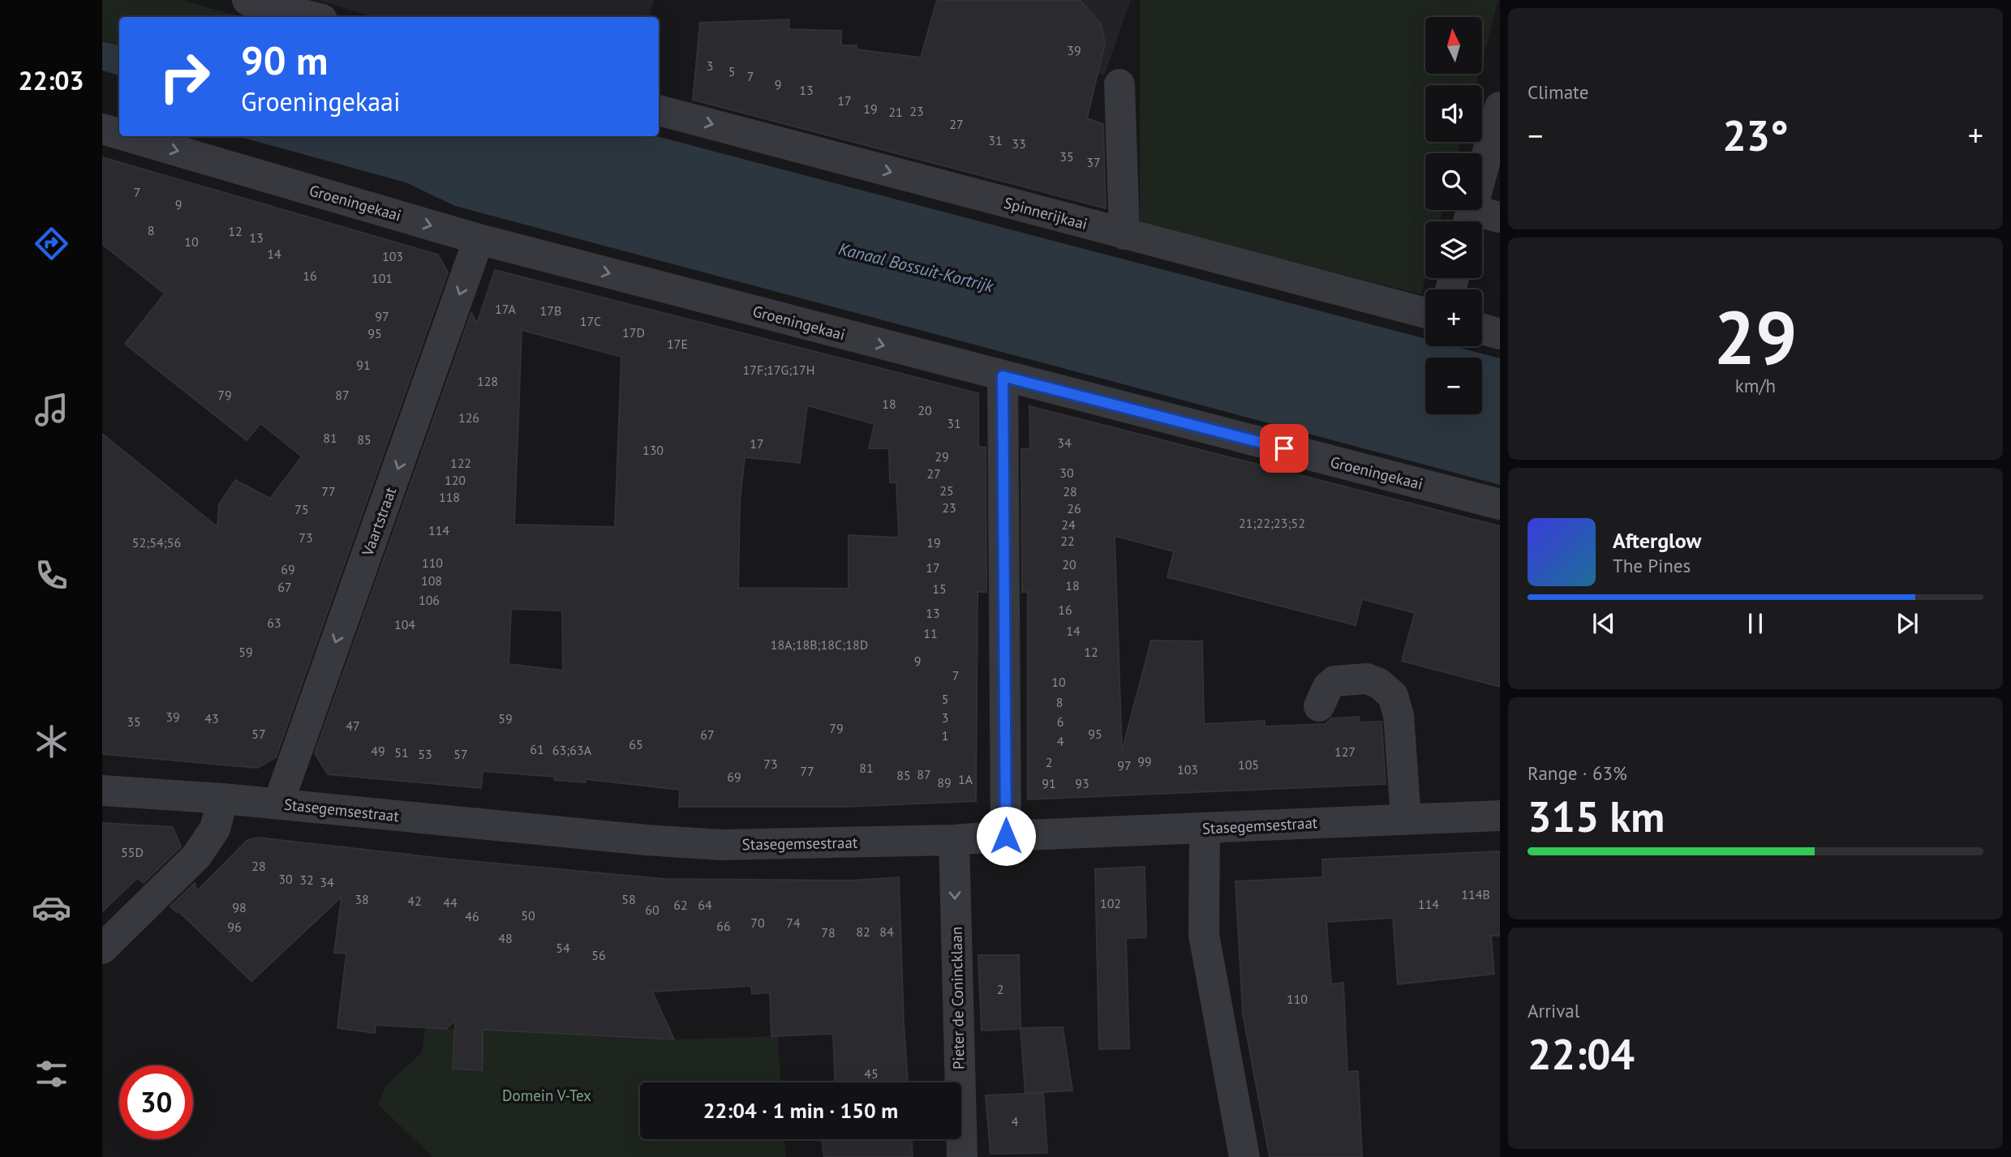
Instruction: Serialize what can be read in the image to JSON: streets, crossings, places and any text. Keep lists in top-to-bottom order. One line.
{"streets":{"street":["Groeningekaai","Spinnerijkaai","Vaartstraat","Stasegemsestraat","Pieter de Conincklaan"]},"crossings":[["Groeningekaai","Vaartstraat"],["Vaartstraat","Stasegemsestraat"],["Stasegemsestraat","Pieter de Conincklaan"]],"one_way":["Groeningekaai","Spinnerijkaai","Vaartstraat"],"water":["Kanaal Bossuit-Kortrijk"],"parks":["Domein V-Tex"],"house_numbers":["39","3","5","7","9","13","17","19","23","21","27","31","33","35","37","7","9","8","12","13","10","14","103","16","101","17A","17B","97","17C","17D","95","17E","91","17F;17G;17H","128","79","87","18","20","126","31","81","85","34","17","130","29","122","30","27","120","25","77","28","118","23","26","75","21;22;23;52","24","114","73","22","52;54;56","19","110","20","17","69","108","18","67","15","106","16","13","63","104","14","11","18A;18B;18C;18D","59","12","9","7","10","5","8","39","3","43","59","35","6","47","79","57","95","67","1","4","65","61","63;63A","49","127","51","53","57","99","2","73","105","97","81","103","77","87","85","69","1A","89","91","93","55D","28","30","32","34","114B","38","58","42","44","102","114","62","64","98","60","50","46","70","74","66","96","82","84","78","48","54","56","2","110","45","4"],"north":"top","page":{"tabs":"22:03","tile":["Climate",["29","km/h"],["Range · 63%","315 km"],["Arrival","22:04"]],"map_buttons":["+","−"],"turn":["90 m","Groeningekaai"],"heat":["−","23°","+"],"song":["Afterglow","The Pines"],"limit":"30","trip":"22:04 · 1 min · 150 m"}}
